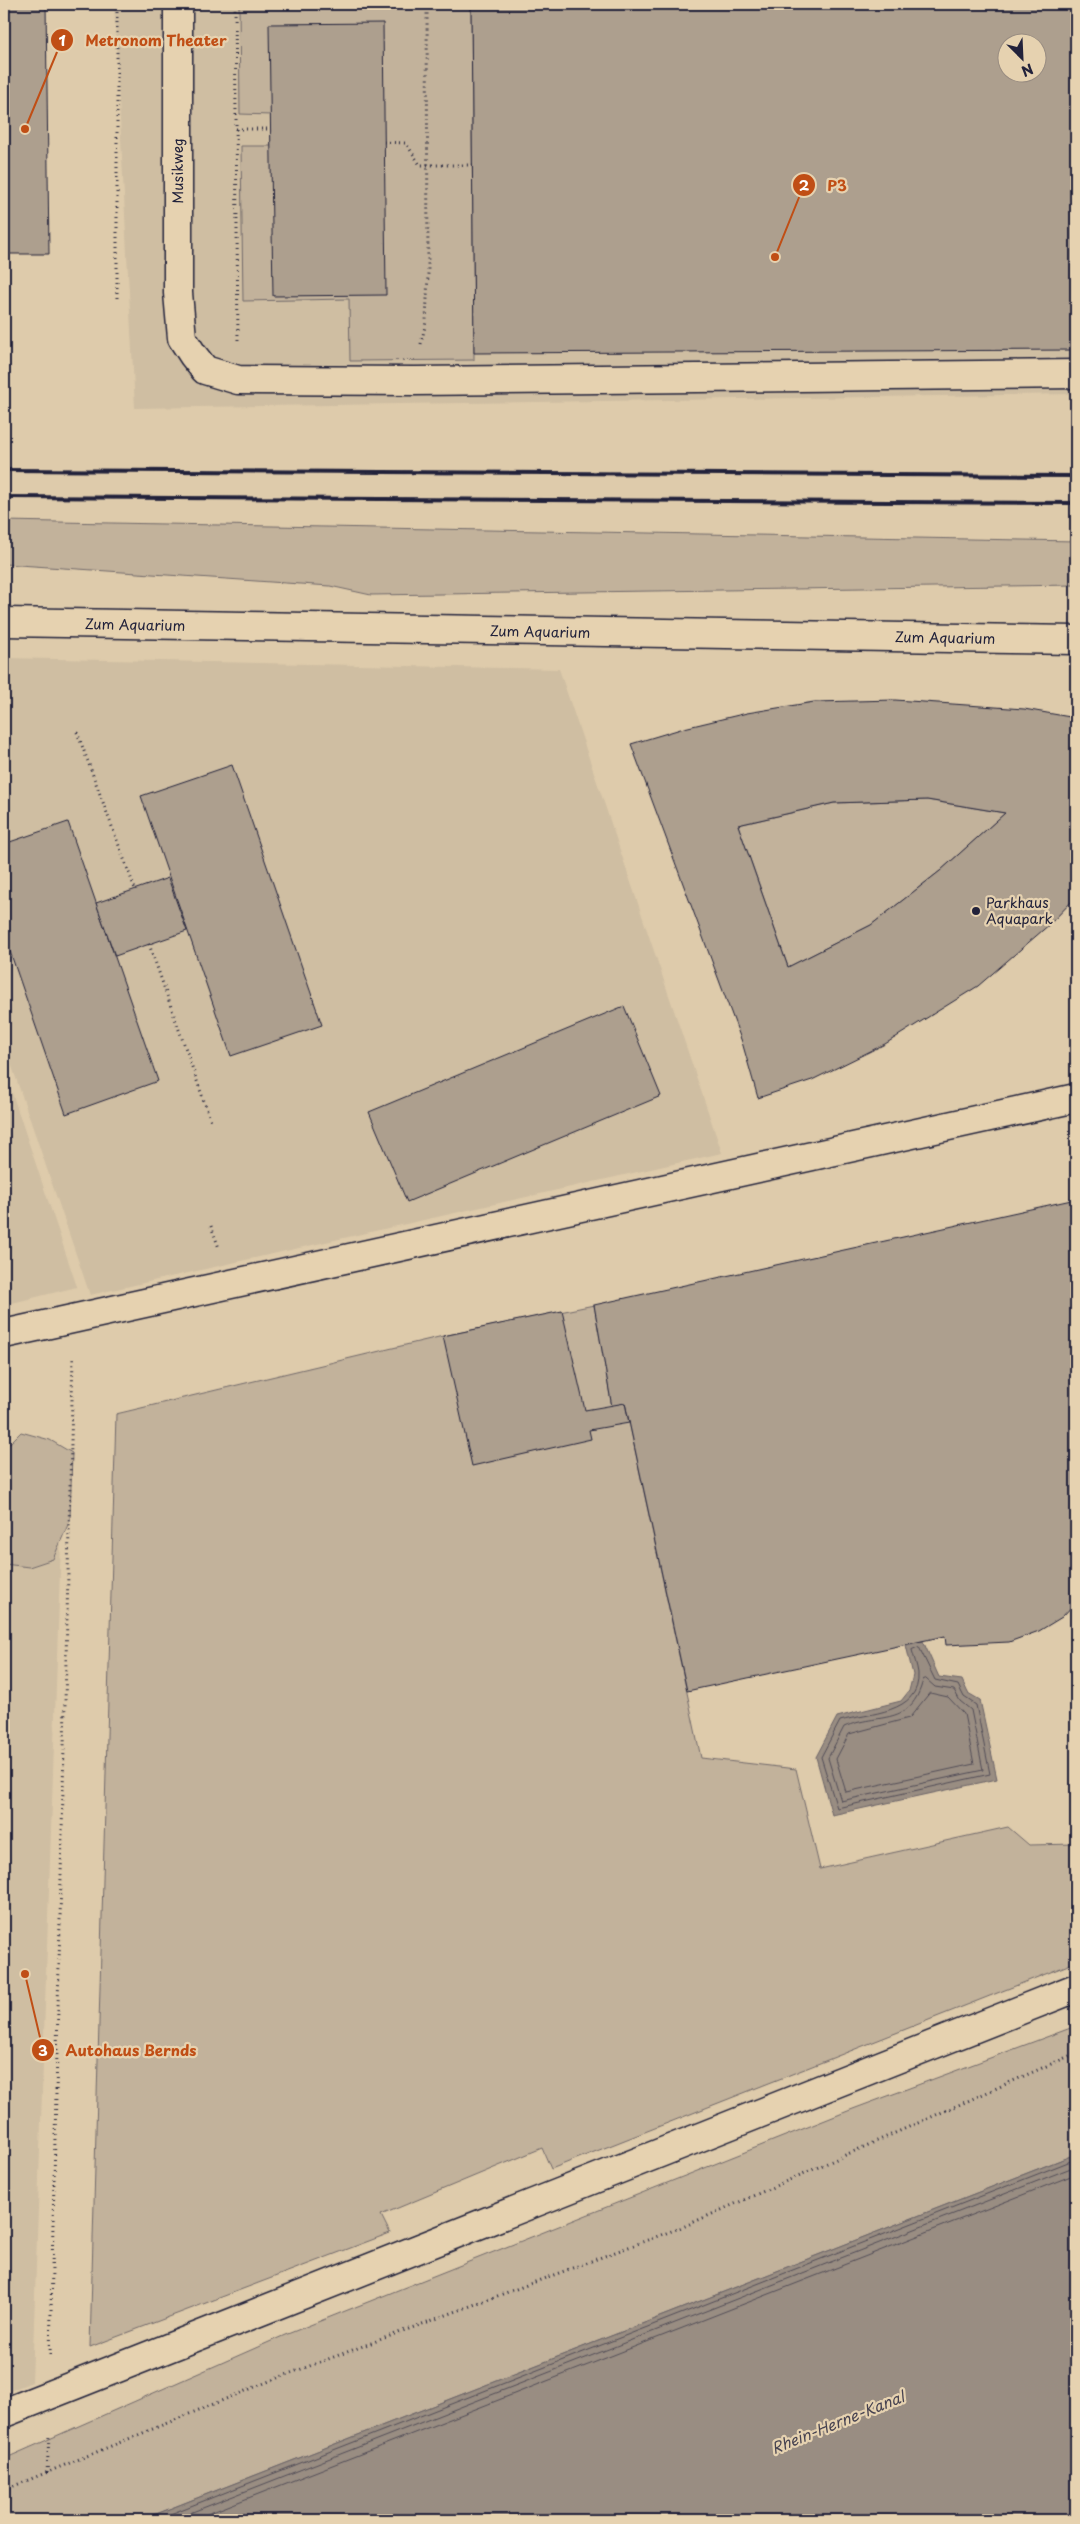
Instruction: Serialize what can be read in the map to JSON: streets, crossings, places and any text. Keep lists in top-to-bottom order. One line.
{"streets":{"street":["Musikweg","Zum Aquarium"]},"water":["Rhein-Herne-Kanal"],"places":["Metronom Theater","P3","Parkhaus Aquapark","Autohaus Bernds"],"north":"bottom right"}
